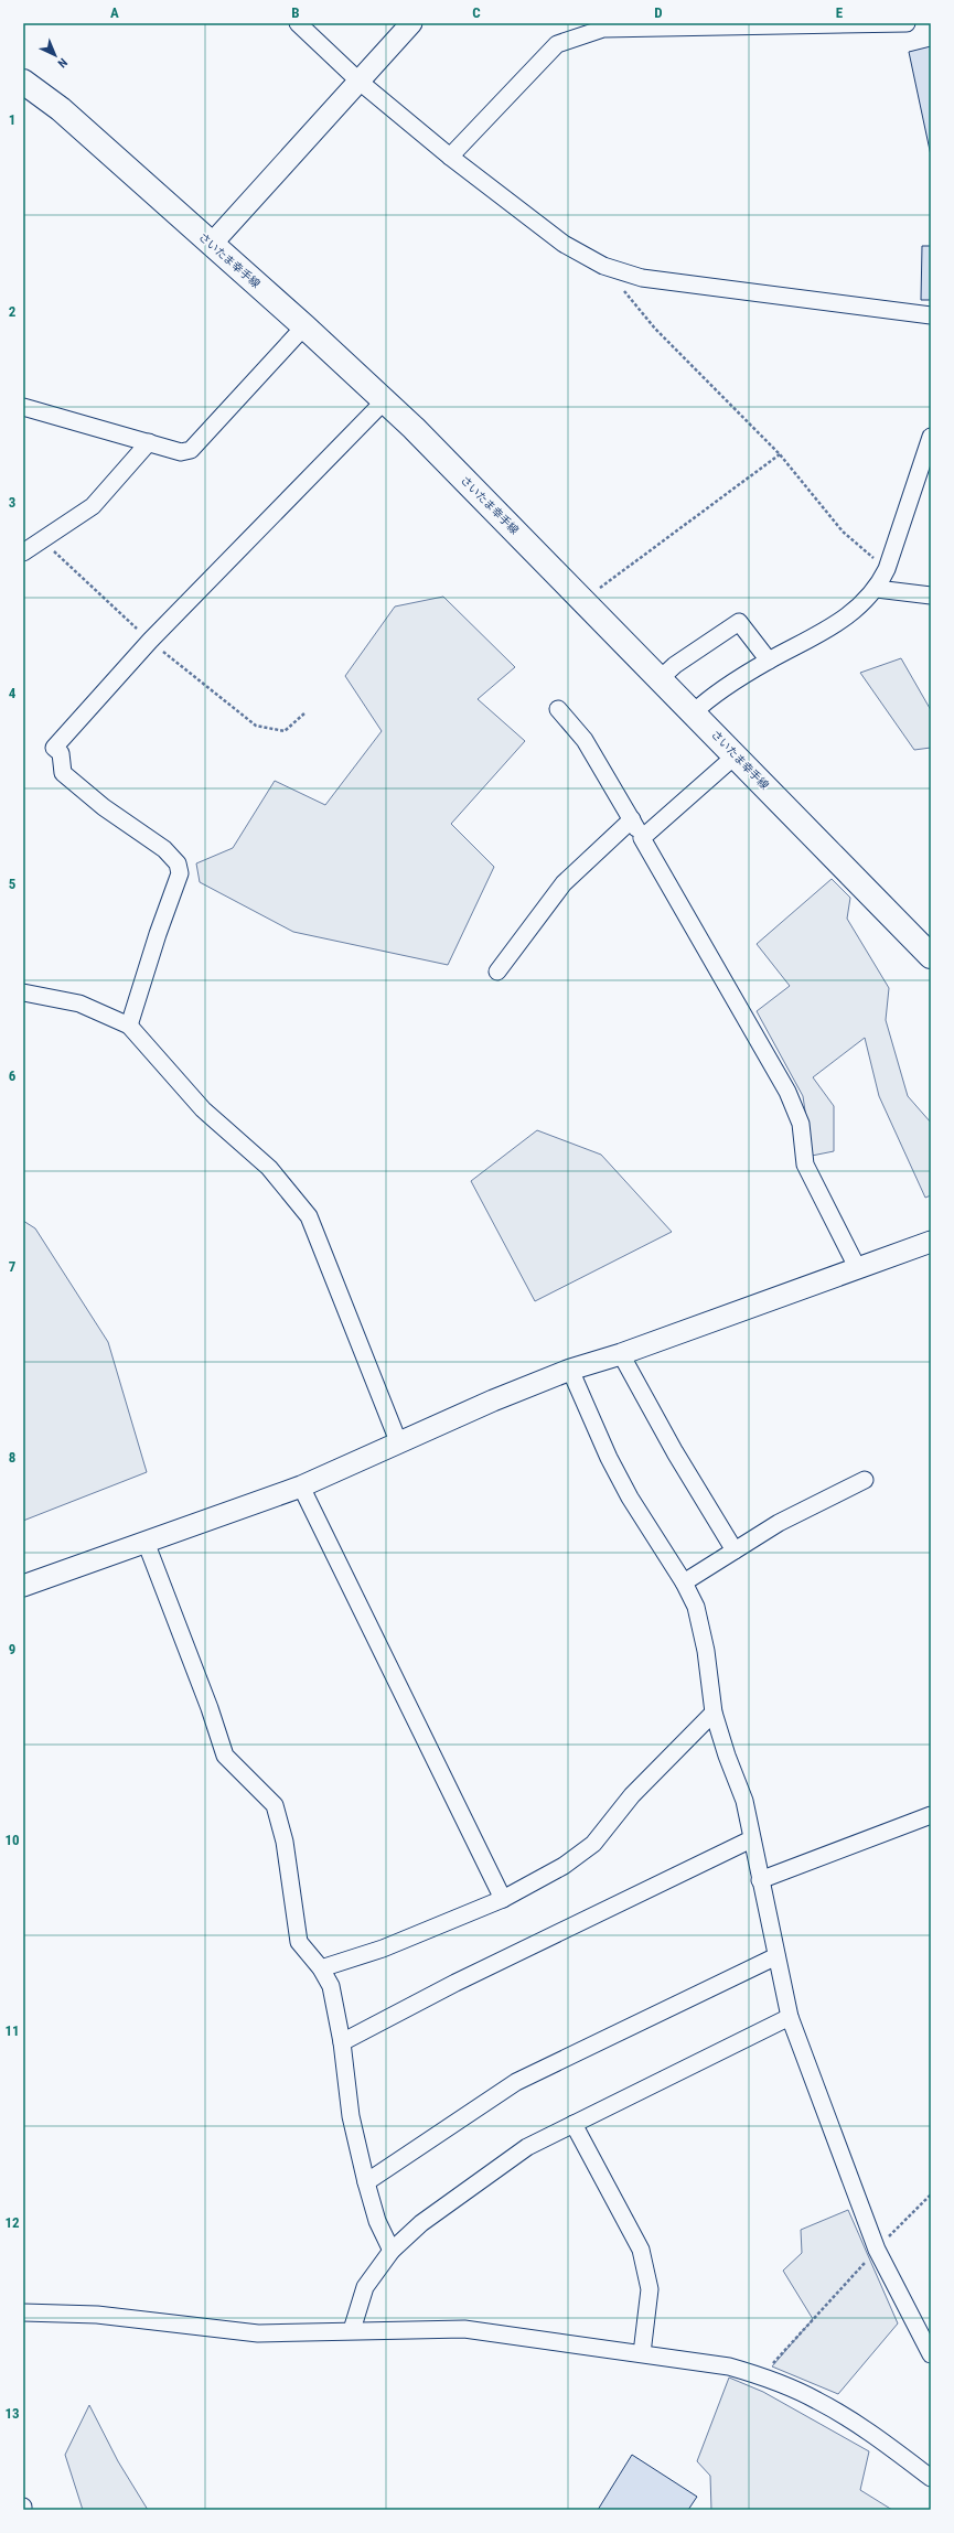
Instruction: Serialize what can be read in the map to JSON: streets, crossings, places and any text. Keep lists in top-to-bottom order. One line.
{"streets":{"main road":["さいたま幸手線"]},"north":"bottom right","grid":{"columns":["A","B","C","D","E"],"rows":["1","2","3","4","5","6","7","8","9","10","11","12","13"]}}
